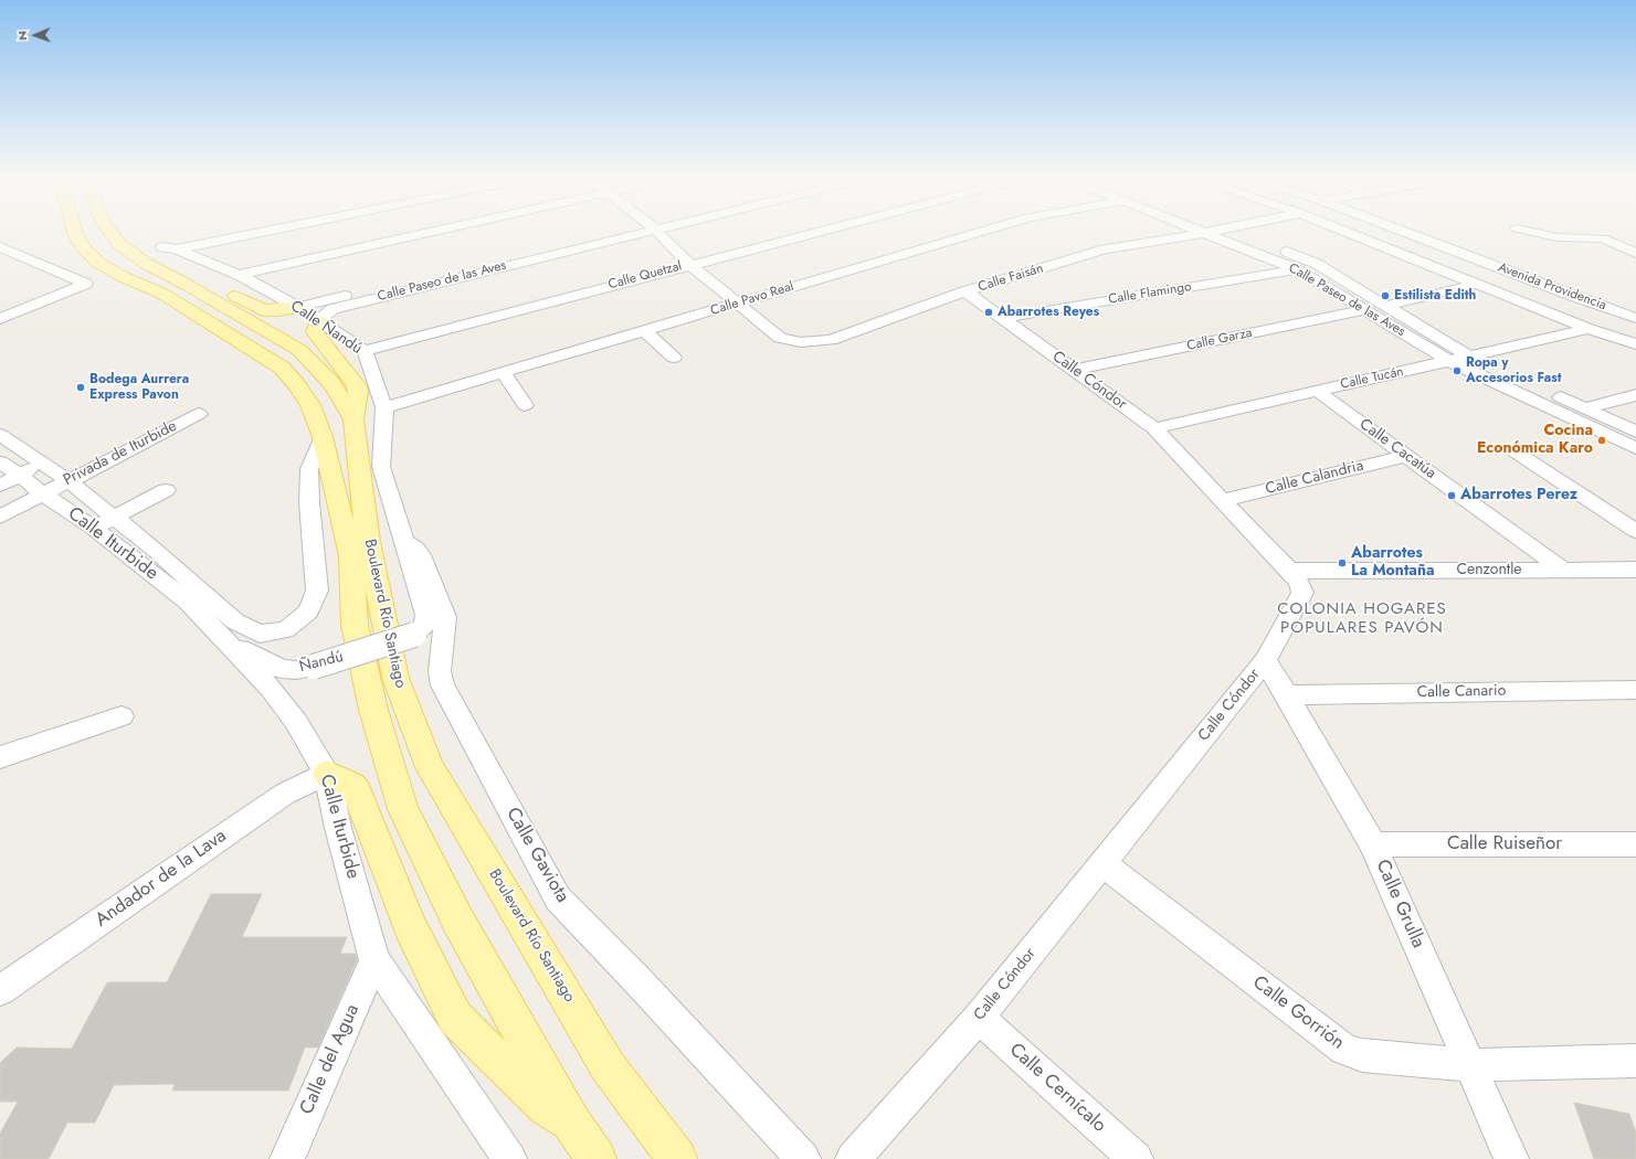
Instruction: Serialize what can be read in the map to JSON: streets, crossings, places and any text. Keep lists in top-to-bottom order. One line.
{"streets":{"main road":["Boulevard Río Santiago"],"street":["Calle Quetzal","Calle Faisán","Calle Paseo de las Aves","Avenida Providencia","Calle Flamingo","Calle Pavo Real","Calle Ñandú","Calle Garza","Calle Tucán","Calle Cóndor","Calle Cacatúa","Privada de Iturbide","Calle Calandria","Calle Iturbide","Cenzontle","Ñandú","Calle Canario","Calle Ruiseñor","Calle Gaviota","Andador de la Lava","Calle Grulla","Calle Gorrión","Calle del Agua","Calle Cernícalo"]},"crossings":[["Calle Quetzal","Calle Faisán"],["Calle Quetzal","Calle Ñandú"],["Calle Faisán","Calle Paseo de las Aves"],["Calle Faisán","Calle Pavo Real"],["Calle Faisán","Calle Cóndor"],["Calle Paseo de las Aves","Calle Flamingo"],["Calle Paseo de las Aves","Calle Ñandú"],["Calle Paseo de las Aves","Calle Garza"],["Calle Paseo de las Aves","Calle Tucán"],["Calle Flamingo","Calle Cóndor"],["Calle Pavo Real","Calle Ñandú"],["Calle Ñandú","Ñandú"],["Calle Ñandú","Calle Gaviota"],["Calle Garza","Calle Cóndor"],["Calle Tucán","Calle Cóndor"],["Calle Tucán","Calle Cacatúa"],["Calle Cóndor","Calle Calandria"],["Calle Cóndor","Cenzontle"],["Calle Cóndor","Calle Grulla"],["Calle Cóndor","Calle Gorrión"],["Calle Cóndor","Calle Cernícalo"],["Calle Cacatúa","Calle Calandria"],["Calle Cacatúa","Cenzontle"],["Privada de Iturbide","Calle Iturbide"],["Calle Iturbide","Boulevard Río Santiago"],["Calle Iturbide","Ñandú"],["Calle Iturbide","Andador de la Lava"],["Calle Iturbide","Calle del Agua"],["Calle Canario","Calle Grulla"],["Calle Ruiseñor","Calle Grulla"],["Calle Grulla","Calle Gorrión"]],"districts":["COLONIA HOGARES POPULARES PAVÓN"],"places":["Estilista Edith","Abarrotes Reyes","Ropa y Accesorios Fast","Bodega Aurrera Express Pavon","Cocina Económica Karo","Abarrotes Perez","Abarrotes La Montaña"],"north":"left"}
